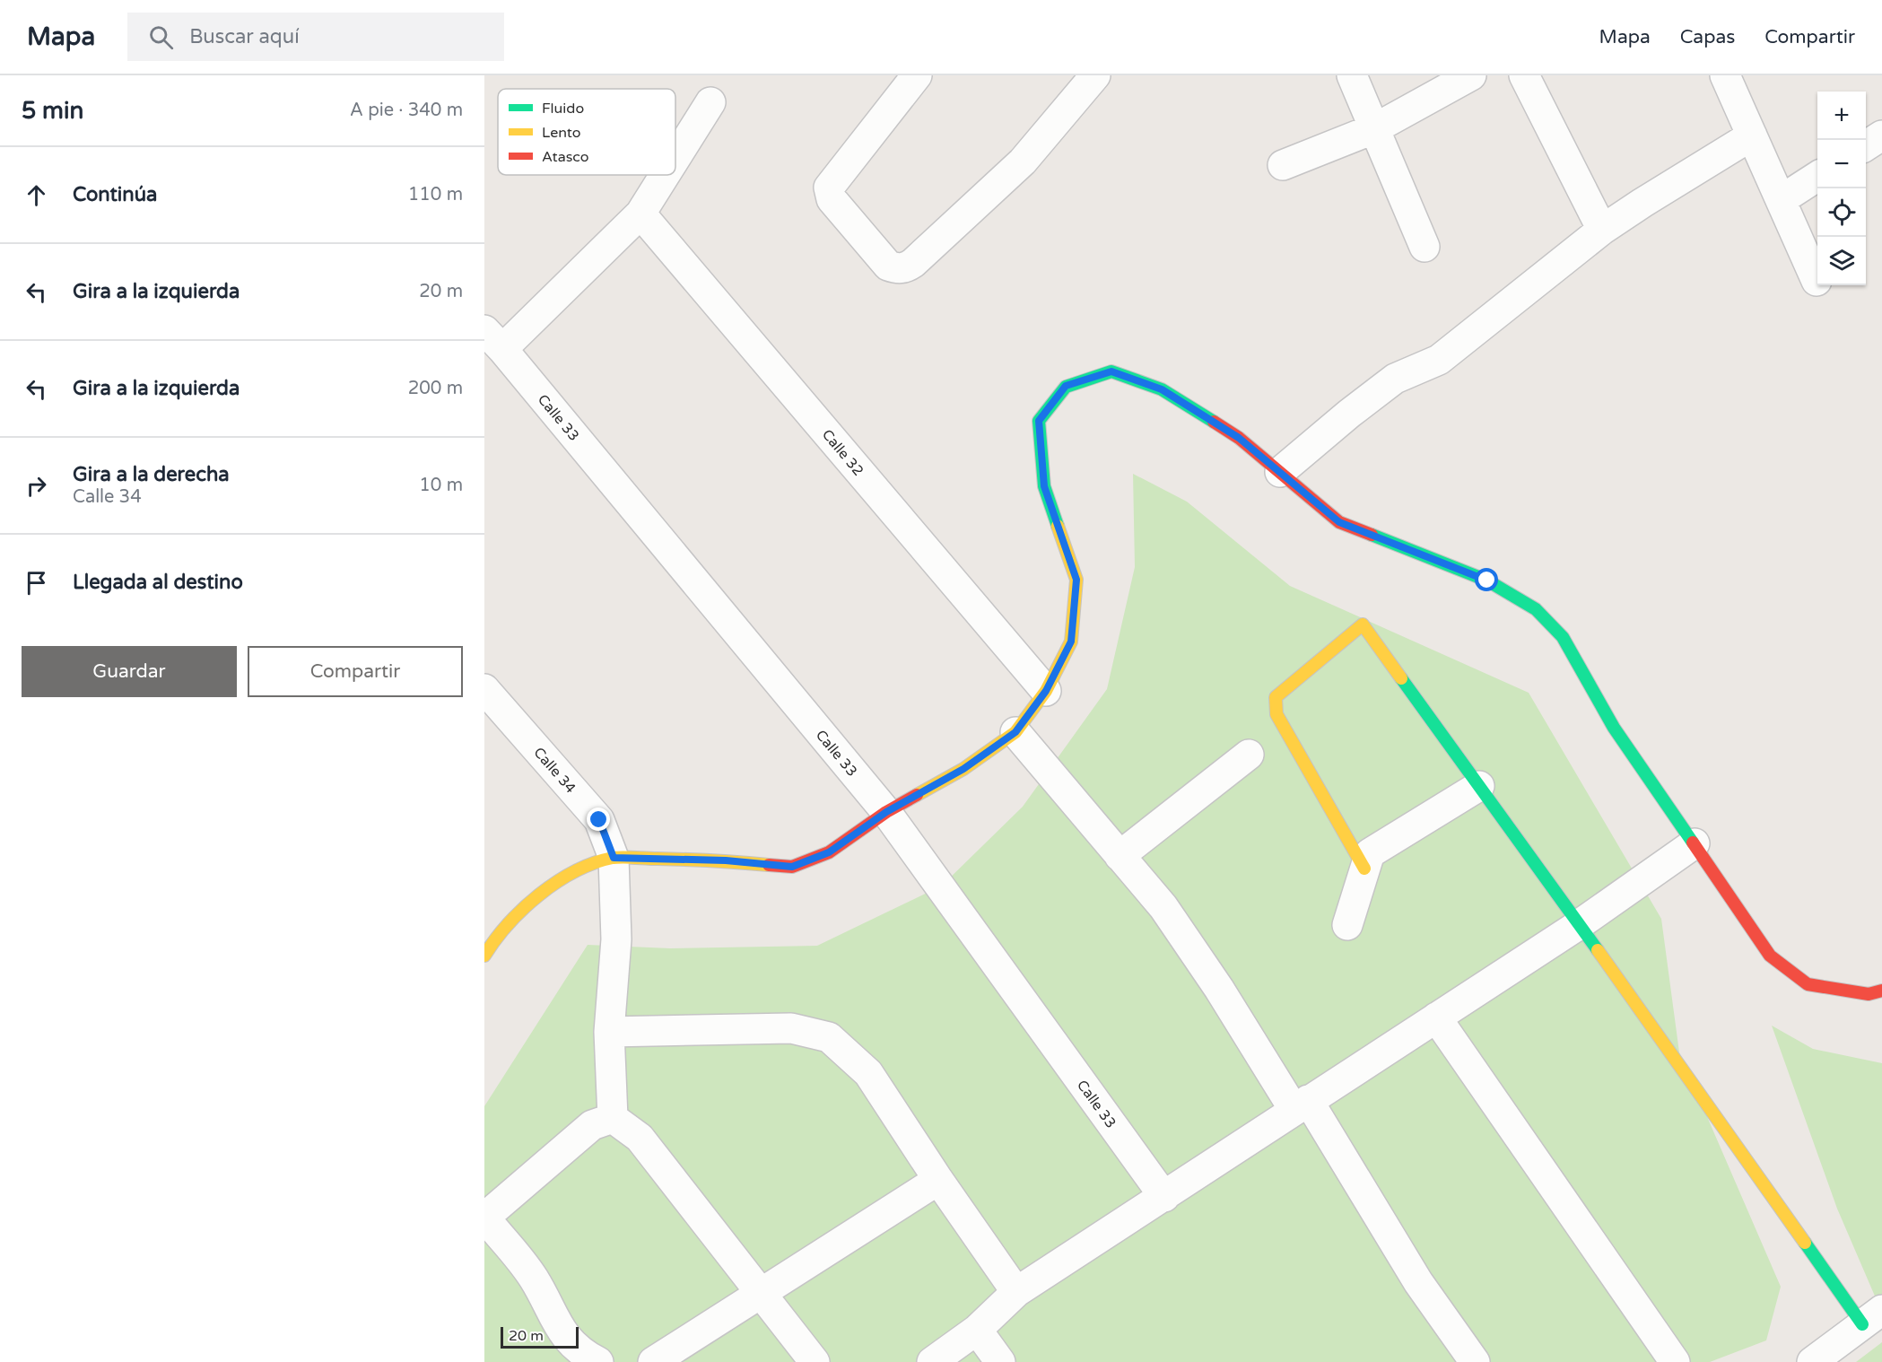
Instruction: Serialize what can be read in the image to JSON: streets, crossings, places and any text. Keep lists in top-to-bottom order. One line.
{"streets":{"street":["Calle 33","Calle 32","Calle 34"]},"legend":["Fluido","Lento","Atasco"],"scale_bar":"20 m","page":{"header":"Mapa","search":"Buscar aquí","nav":["Mapa","Capas","Compartir"],"heading":["5 min","A pie · 340 m"],"map_buttons":["+","−"],"list":[["Continúa","110 m"],["Gira a la izquierda","20 m"],["Gira a la izquierda","200 m"],["Gira a la derecha","Calle 34","10 m"],"Llegada al destino"],"buttons":["Guardar","Compartir"],"scale":"20 m"}}
